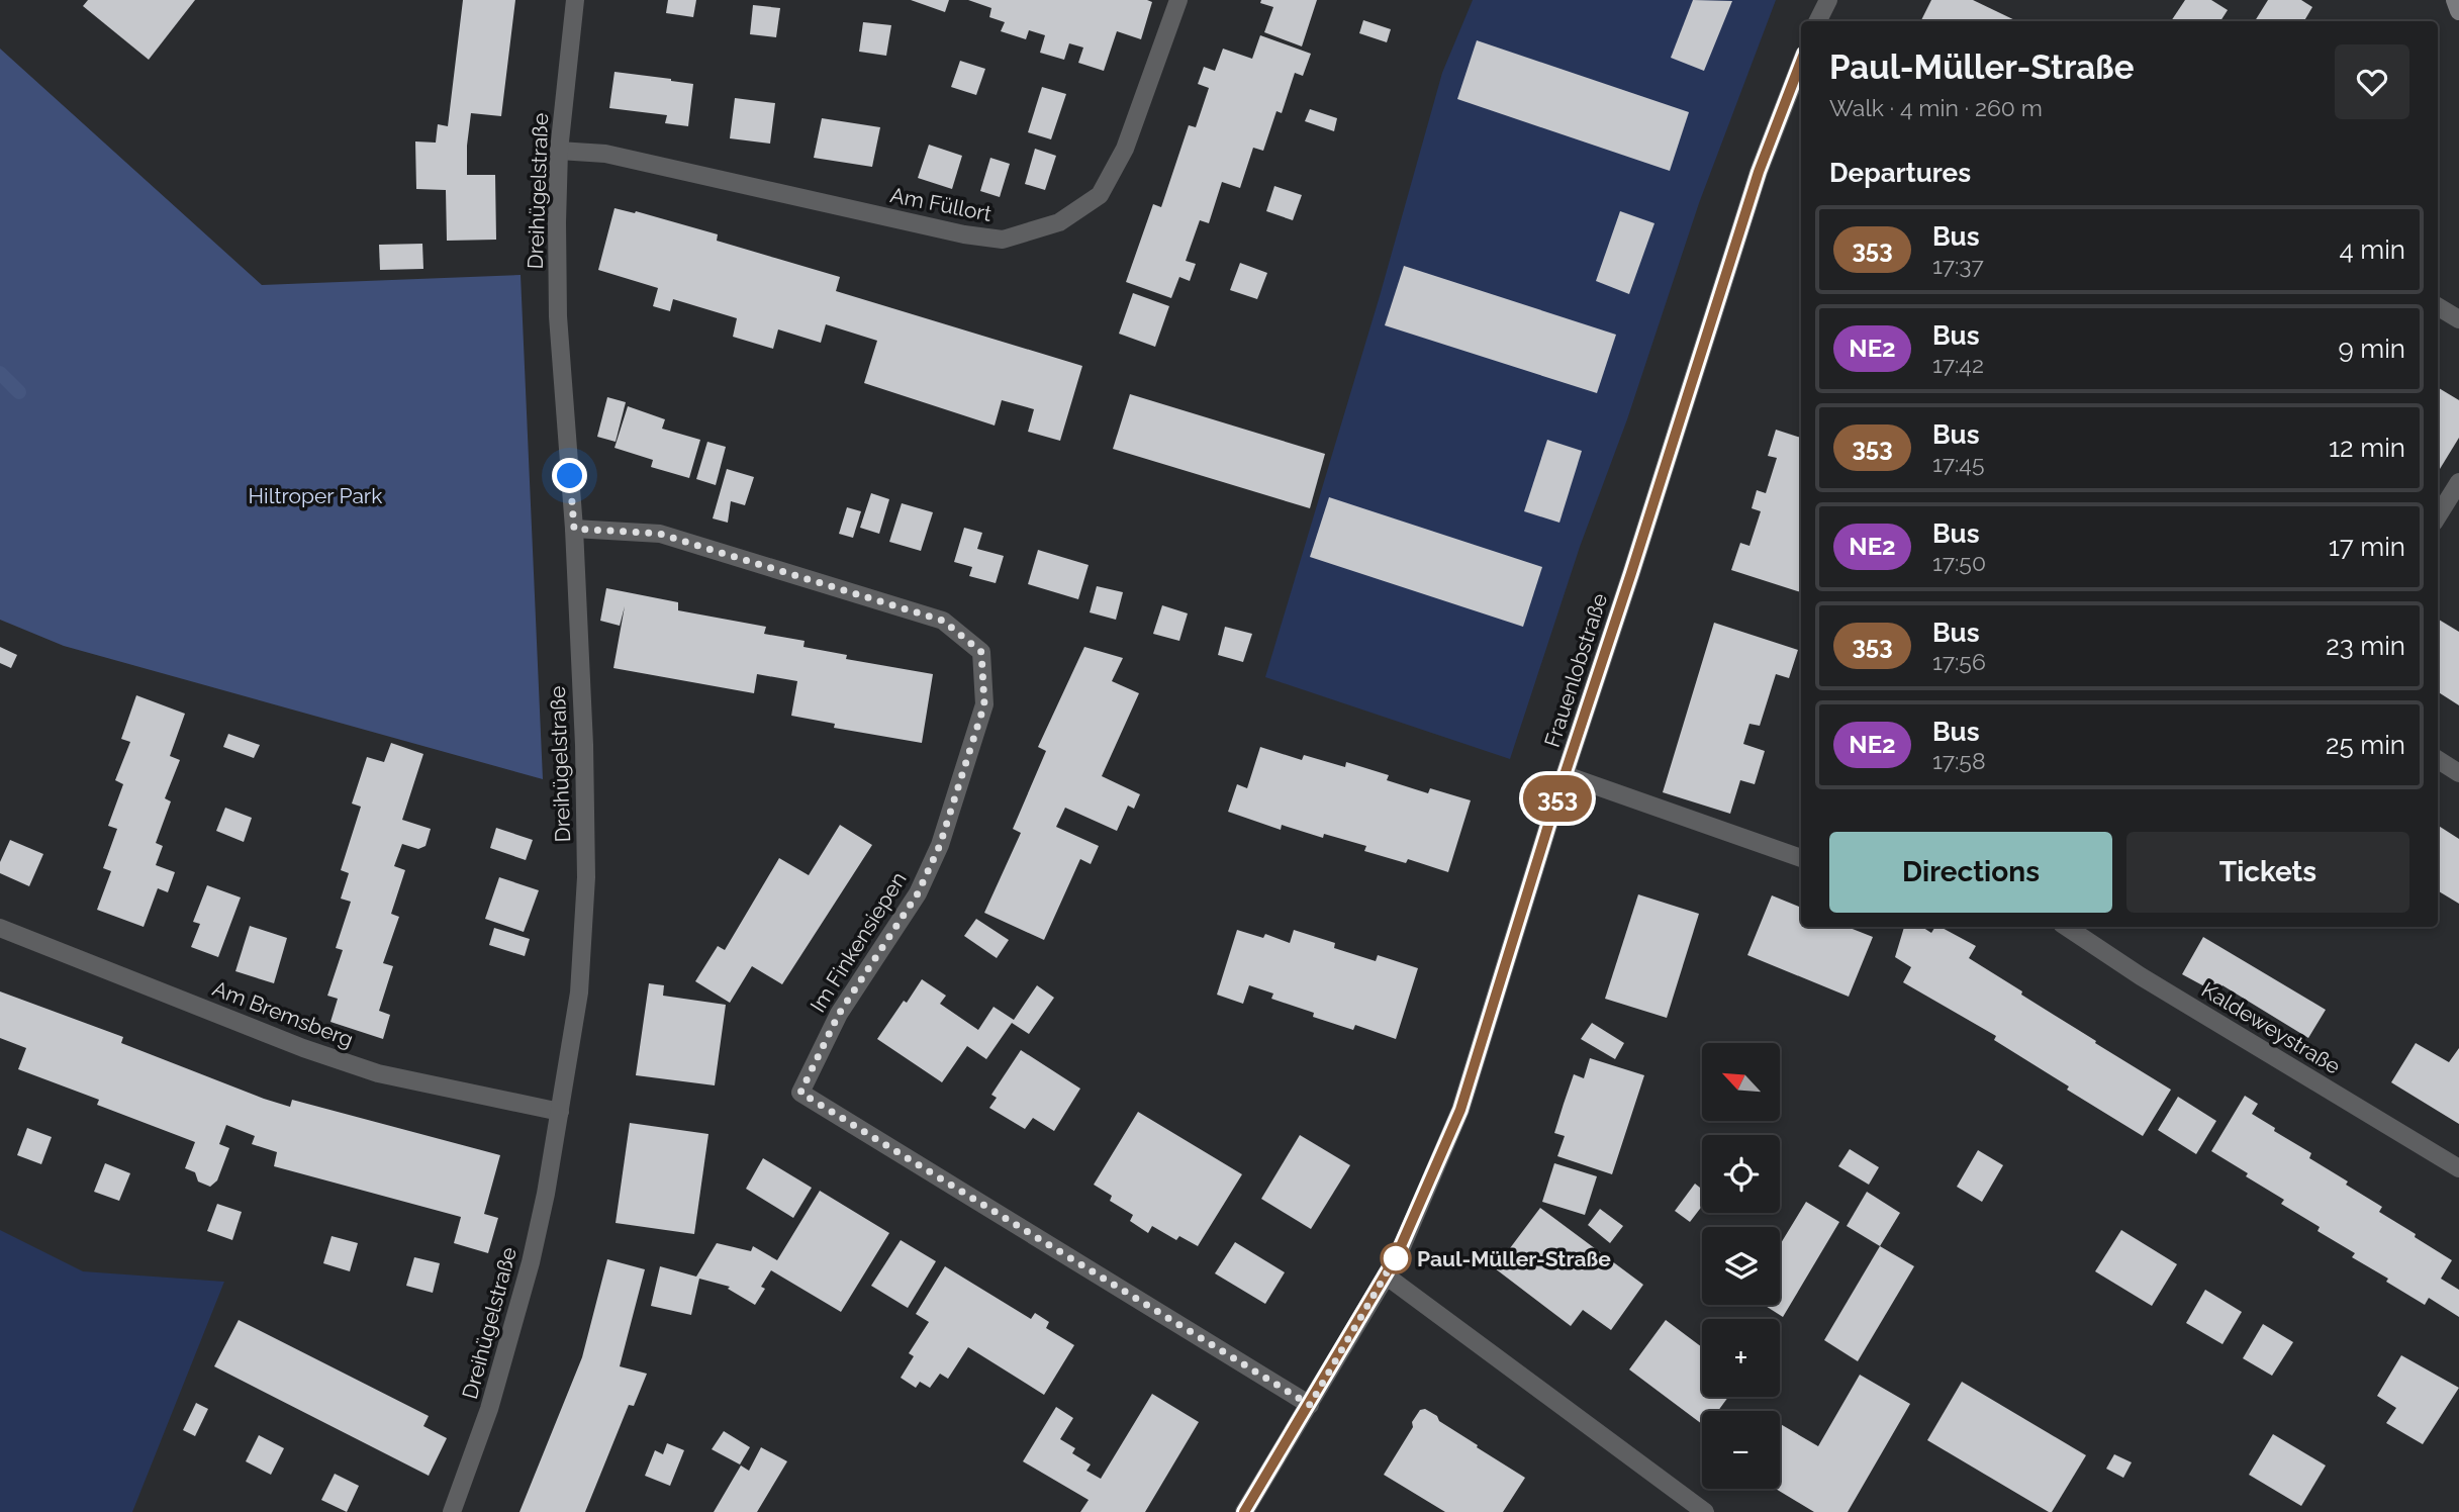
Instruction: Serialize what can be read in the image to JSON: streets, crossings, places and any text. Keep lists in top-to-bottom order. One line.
{"streets":{"street":["Dreihügelstraße","Am Füllort","Frauenlobstraße","Im Finkensiepen","Am Bremsberg","Kaldeweystraße"]},"crossings":[["Dreihügelstraße","Am Füllort"],["Dreihügelstraße","Im Finkensiepen"],["Dreihügelstraße","Am Bremsberg"],["Frauenlobstraße","Im Finkensiepen"]],"parks":["Hiltroper Park"],"places":["Paul-Müller-Straße"],"lines":["bus line 353"],"north":"top left","page":{"on_map":"353","heading":[["Paul-Müller-Straße","Walk · 4 min · 260 m"],"Departures"],"list":[{"mark":"353","name":"Bus","note":"17:37","value":"4 min"},{"mark":"NE2","name":"Bus","note":"17:42","value":"9 min"},{"mark":"353","name":"Bus","note":"17:45","value":"12 min"},{"mark":"NE2","name":"Bus","note":"17:50","value":"17 min"},{"mark":"353","name":"Bus","note":"17:56","value":"23 min"},{"mark":"NE2","name":"Bus","note":"17:58","value":"25 min"}],"buttons":["Directions","Tickets"],"map_buttons":["+","−"]}}
